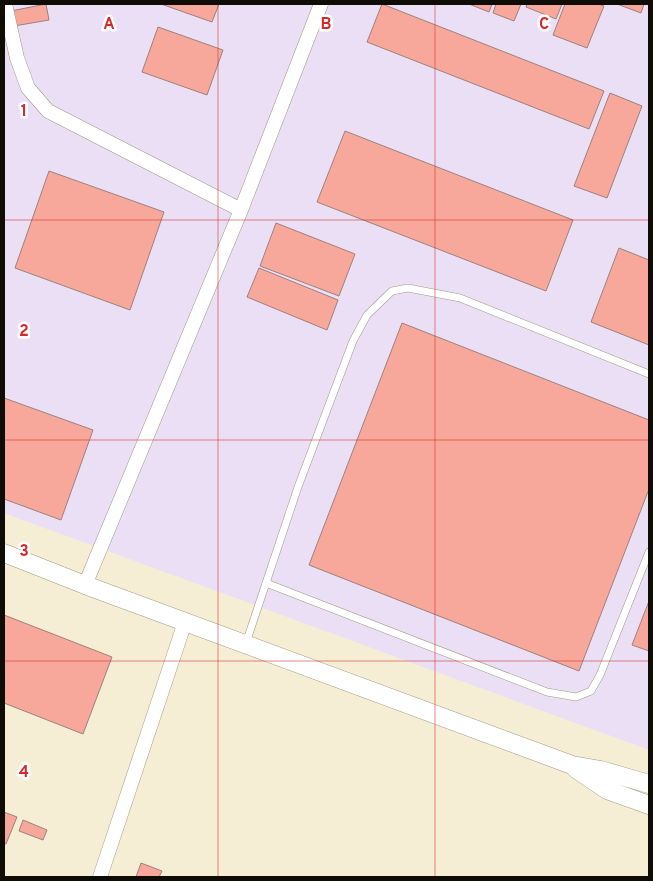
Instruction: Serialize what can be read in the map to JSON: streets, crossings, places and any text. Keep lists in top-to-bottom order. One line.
{"grid":{"columns":["A","B","C"],"rows":["1","2","3","4"]}}
